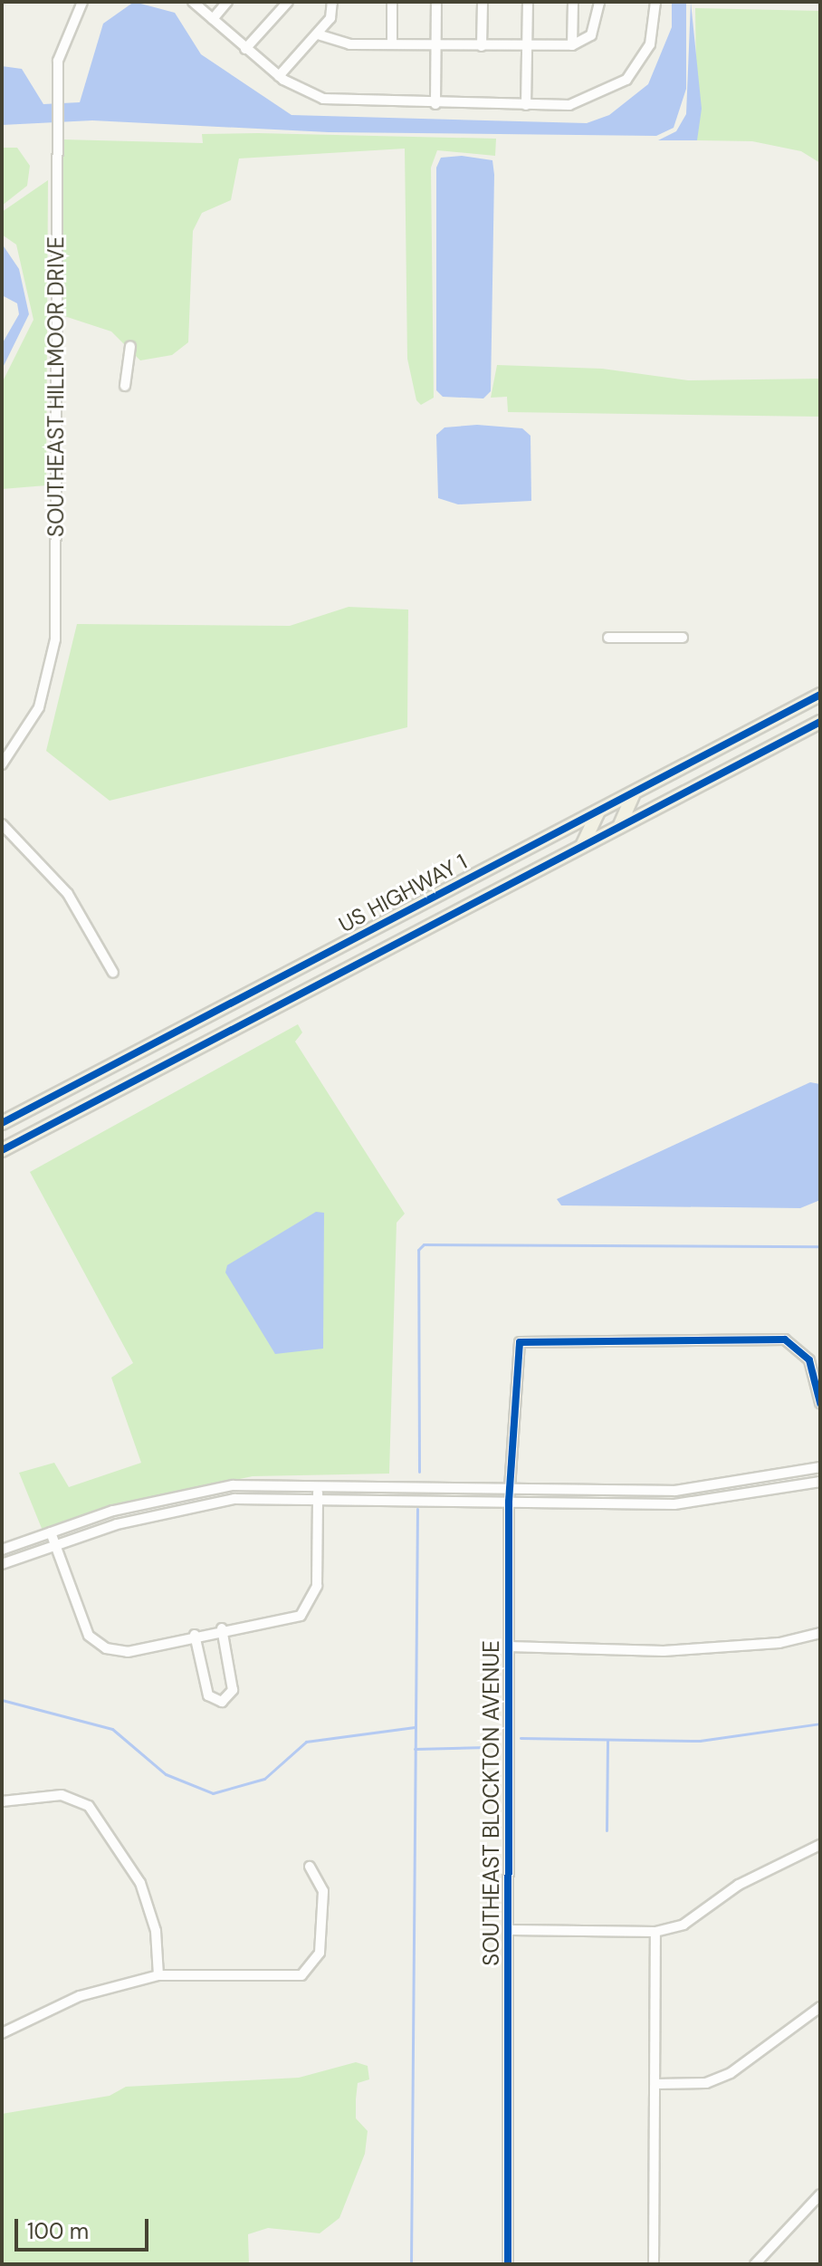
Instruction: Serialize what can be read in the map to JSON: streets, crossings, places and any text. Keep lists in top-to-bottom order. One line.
{"streets":{"main road":["US HIGHWAY 1"],"street":["SOUTHEAST HILLMOOR DRIVE","SOUTHEAST BLOCKTON AVENUE"]},"scale_bar":"100 m"}
